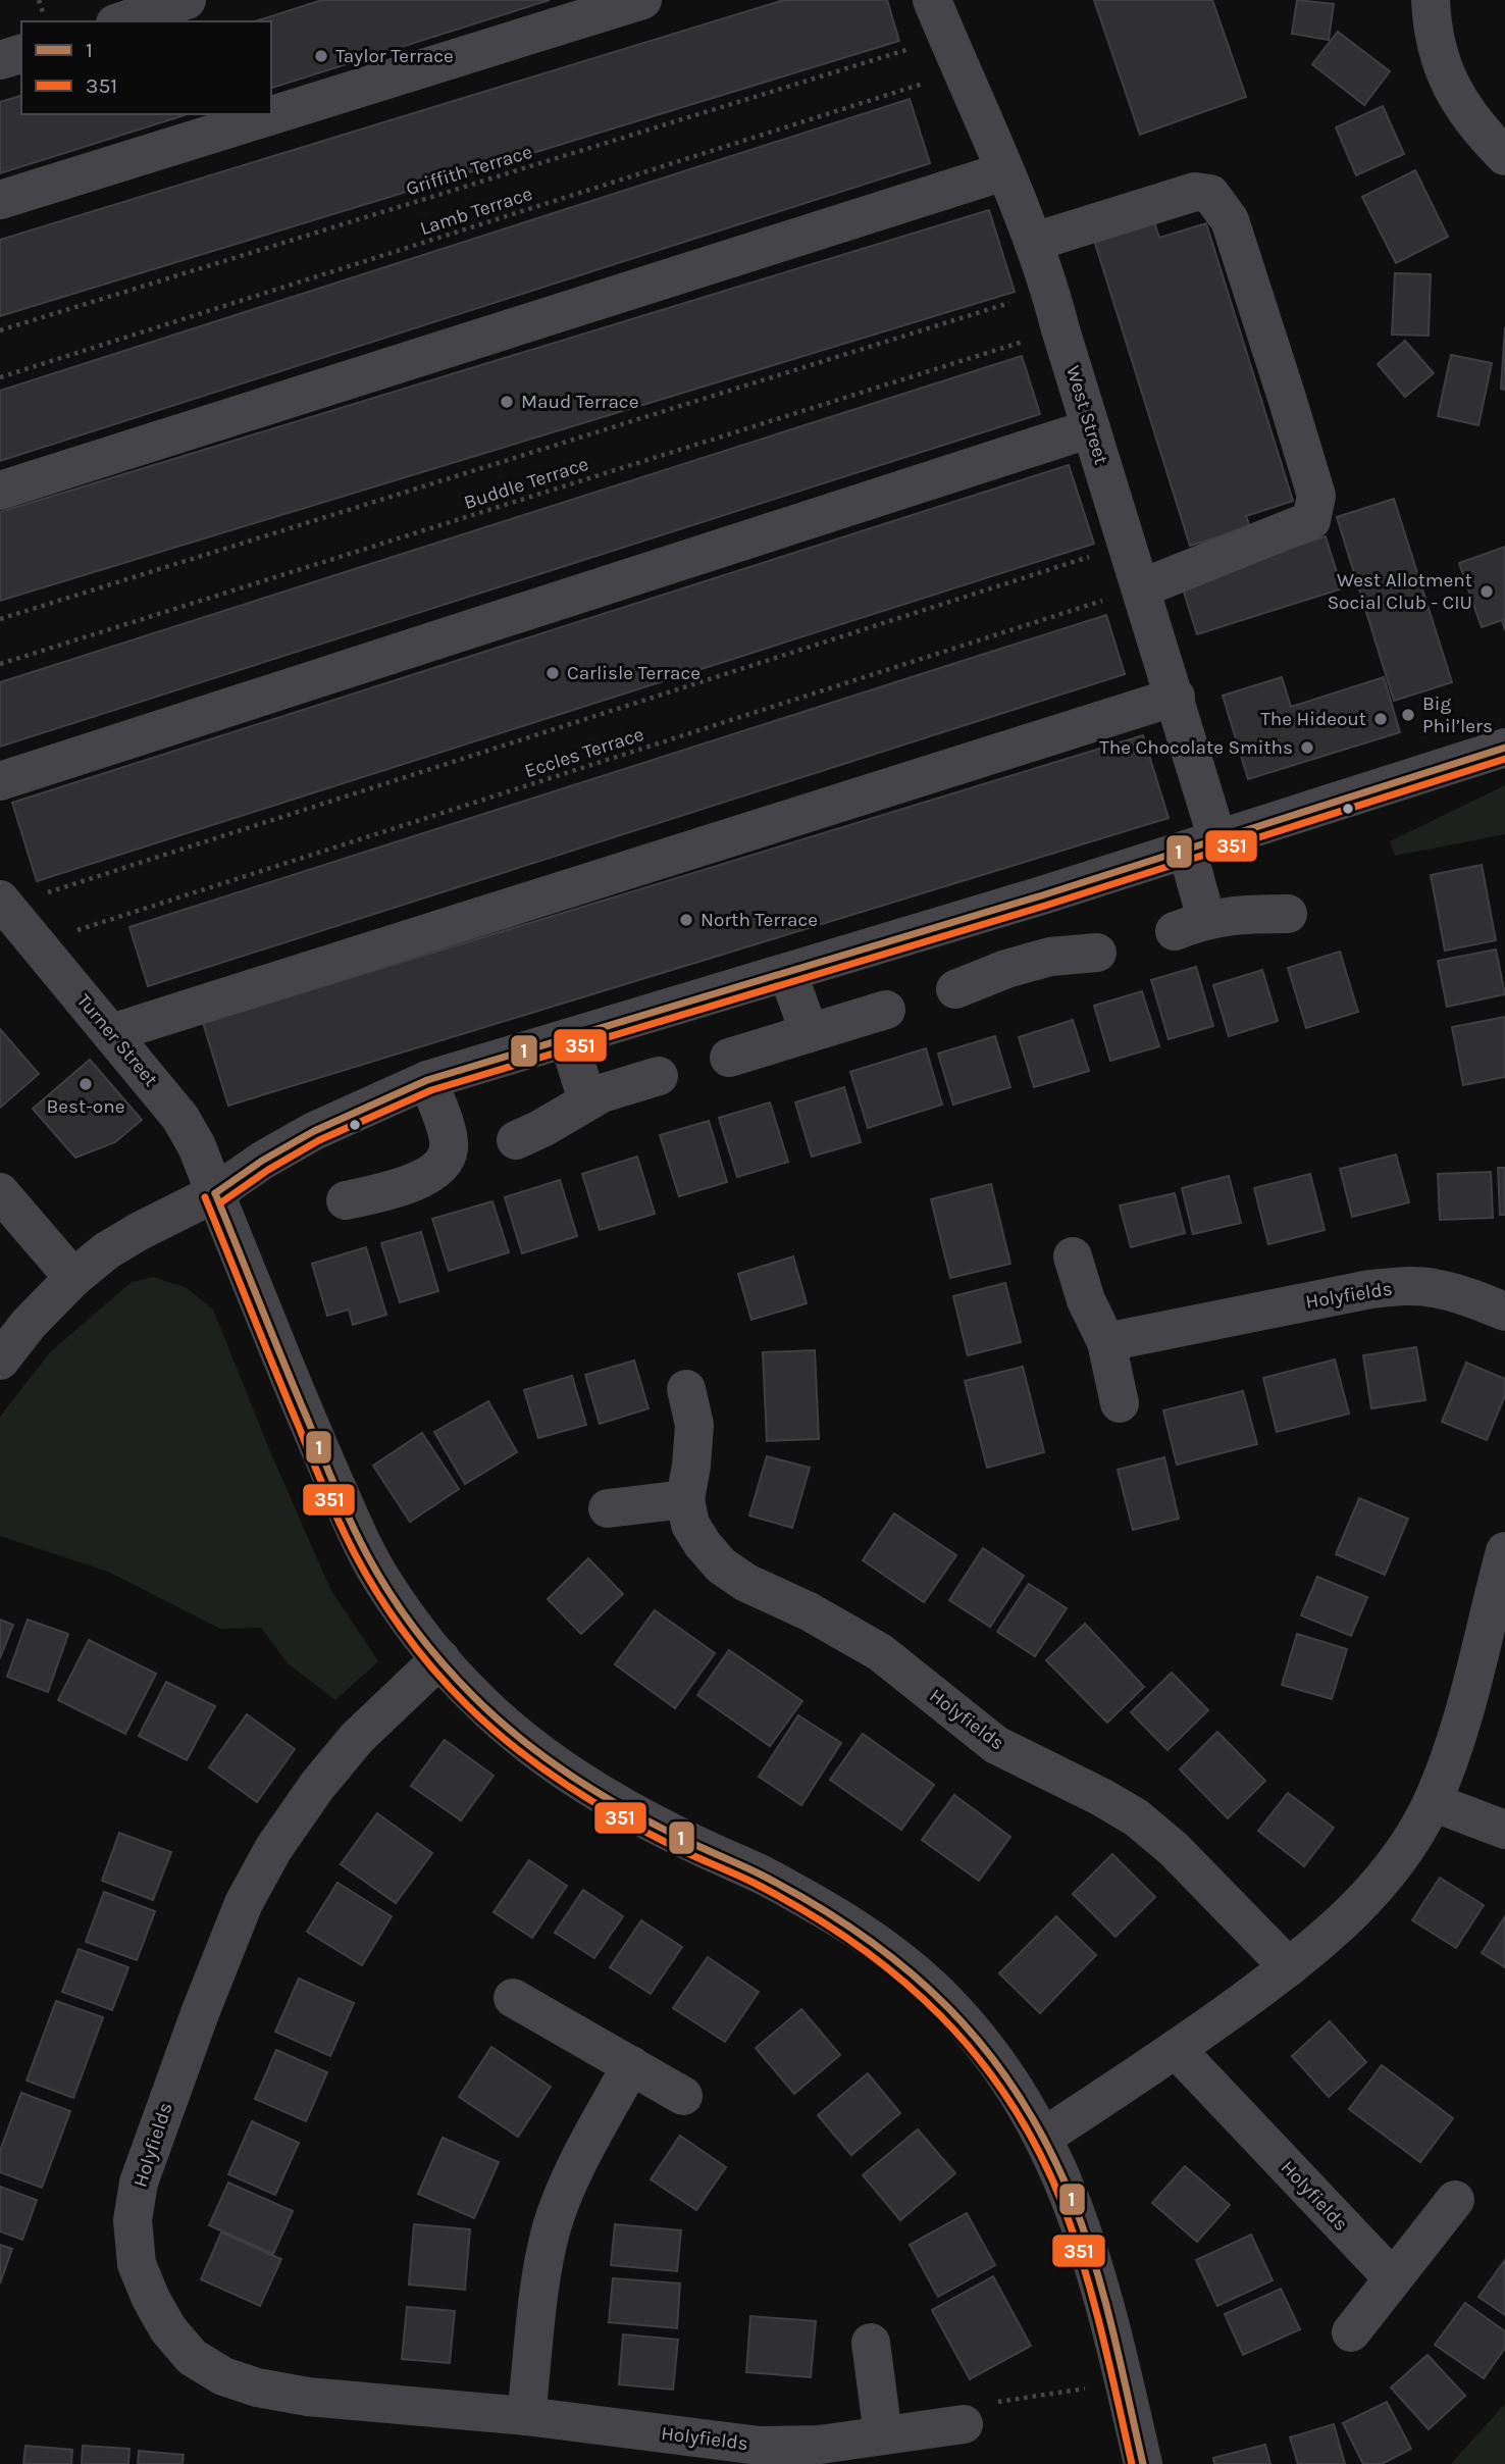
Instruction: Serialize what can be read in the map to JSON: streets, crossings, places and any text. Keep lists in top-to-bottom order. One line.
{"streets":{"street":["West Street","Turner Street","Holyfields"],"path":["Griffith Terrace","Lamb Terrace","Buddle Terrace","Eccles Terrace"]},"crossings":[["Griffith Terrace","Lamb Terrace"],["Griffith Terrace","West Street"],["Lamb Terrace","West Street"],["West Street","Buddle Terrace"],["West Street","Eccles Terrace"],["Eccles Terrace","Turner Street"]],"places":["Taylor Terrace","Maud Terrace","West Allotment Social Club - CIU","Carlisle Terrace","Big Phil’lers","The Hideout","The Chocolate Smiths","North Terrace","Best-one"],"lines":["transit line 1","transit line 351"],"legend":["1","351"]}
